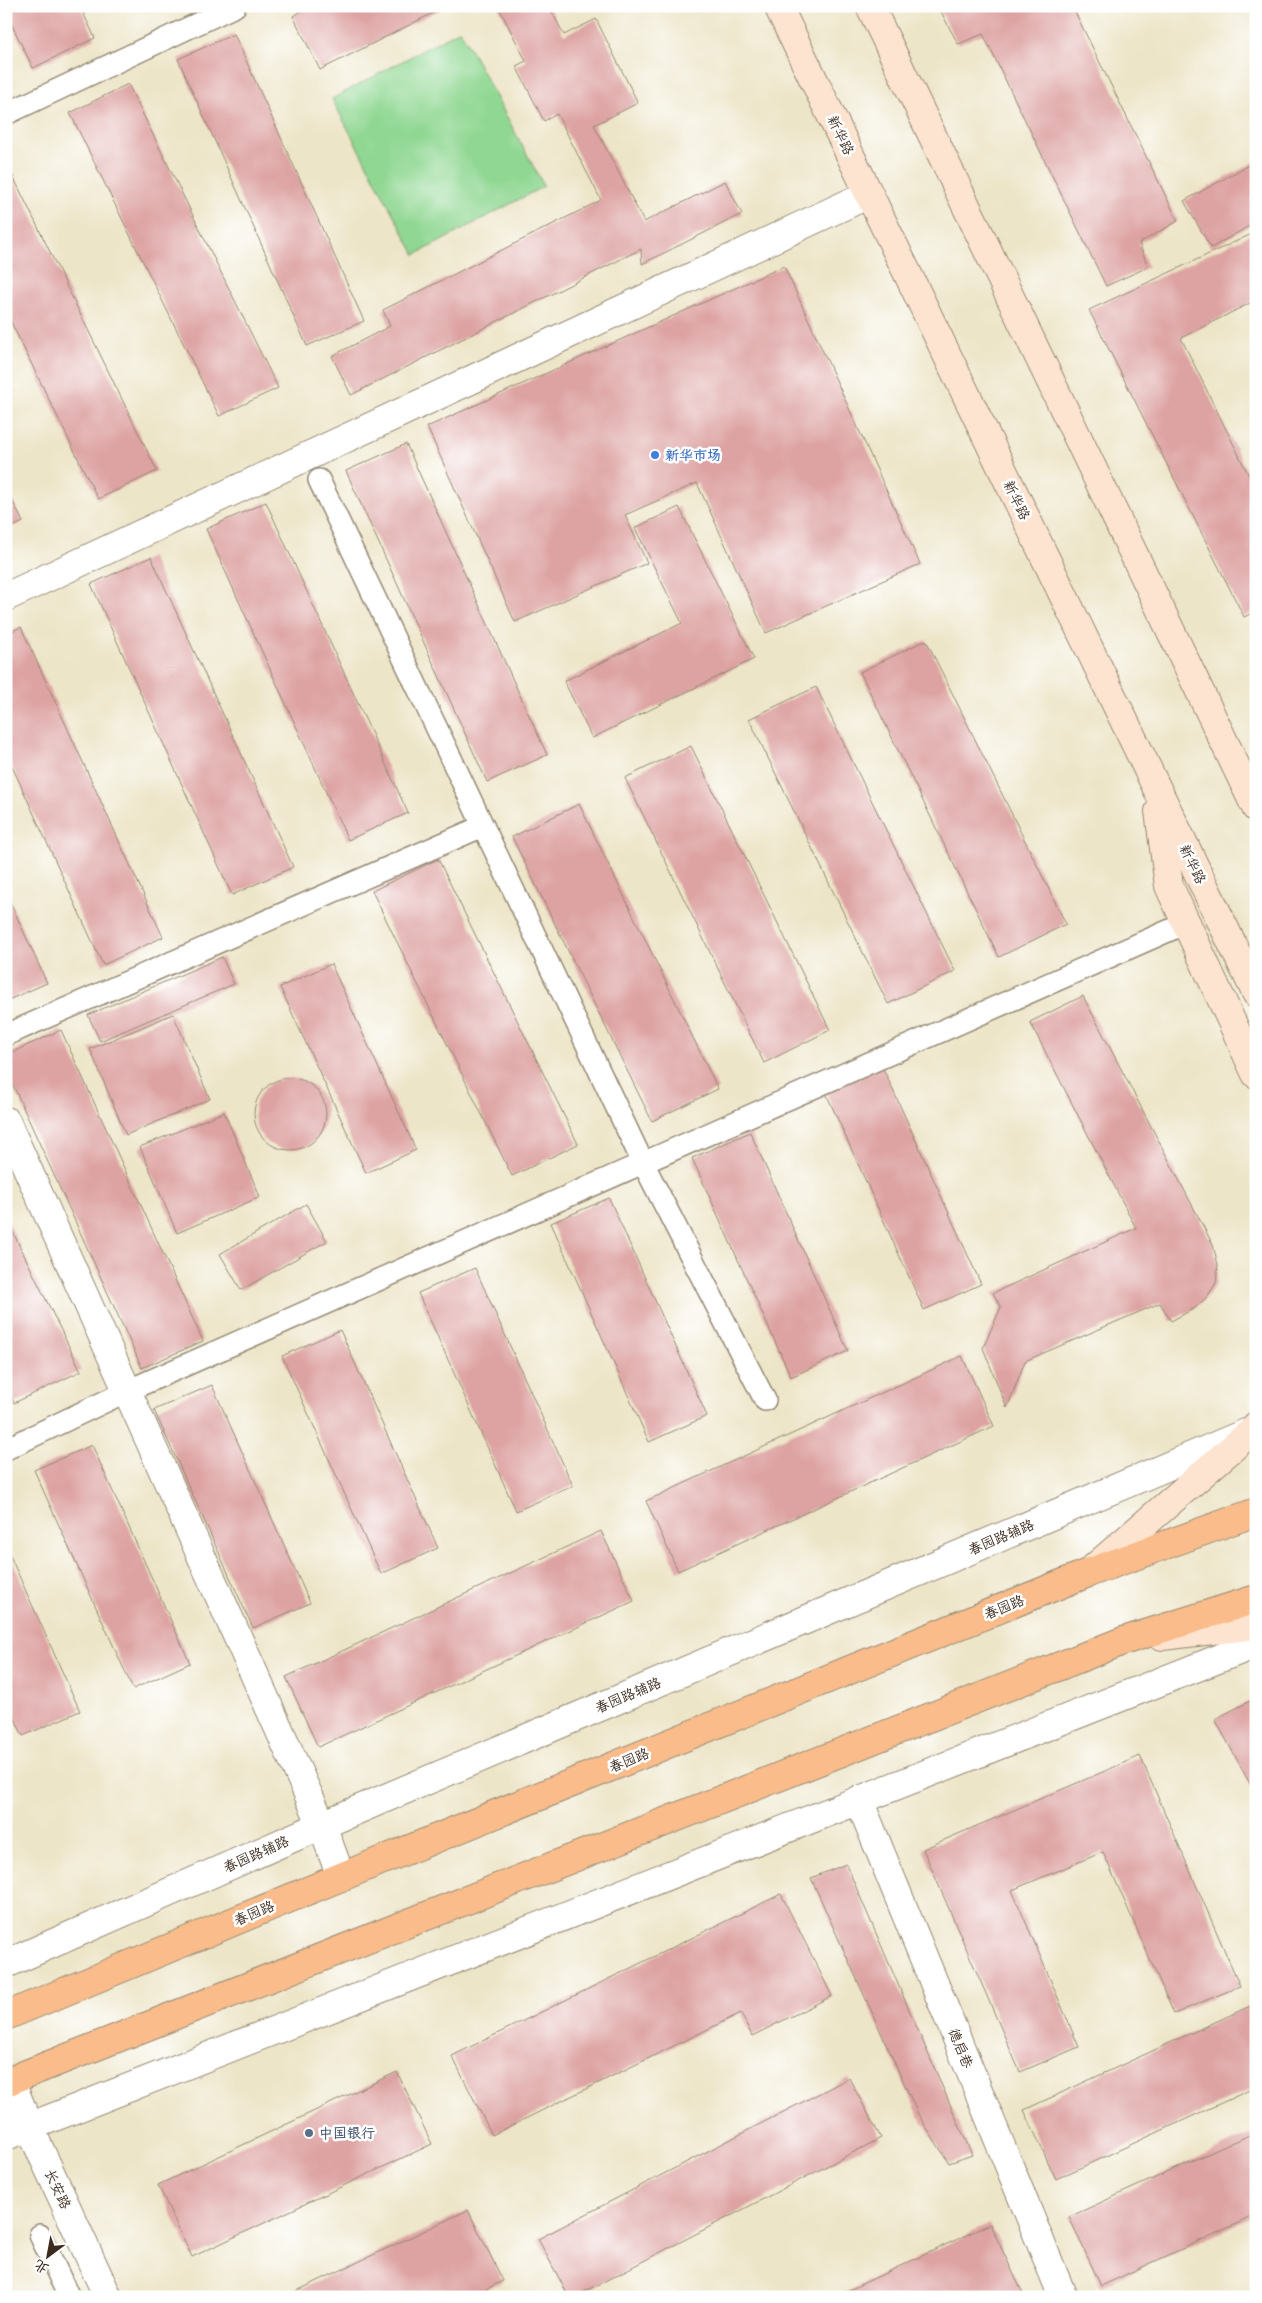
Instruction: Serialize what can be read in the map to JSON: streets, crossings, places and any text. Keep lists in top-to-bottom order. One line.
{"streets":{"main road":["新华路","春园路"],"street":["春园路辅路","德启巷","长安路"]},"places":["新华市场","中国银行"],"north":"bottom left"}
